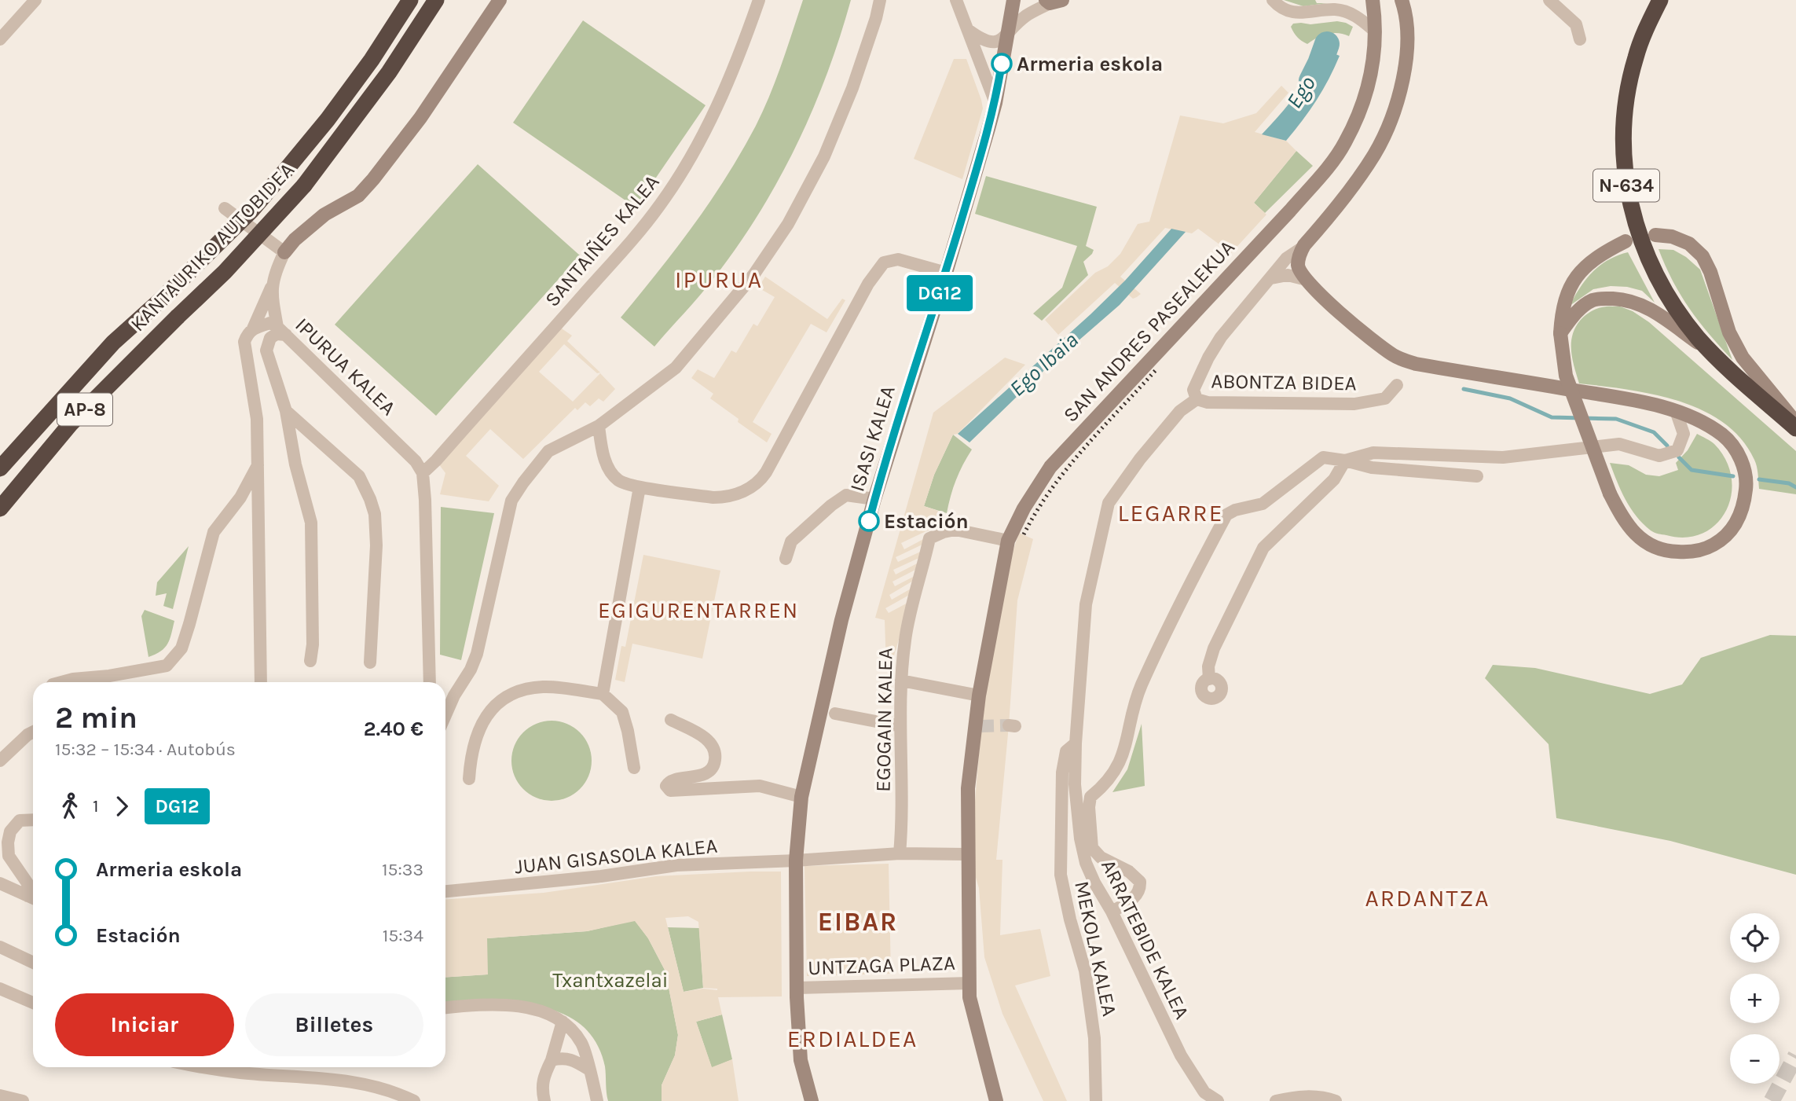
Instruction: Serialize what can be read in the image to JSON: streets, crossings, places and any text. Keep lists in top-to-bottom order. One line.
{"streets":{"highway":["N-634","KANTAURIKO AUTOBIDEA","AP-8"],"street":["SANTAIÑES KALEA","SAN ANDRES PASEALEKUA","IPURUA KALEA","ABONTZA BIDEA","ISASI KALEA","EGOGAIN KALEA","JUAN GISASOLA KALEA","ARRATEBIDE KALEA","MEKOLA KALEA","UNTZAGA PLAZA"]},"crossings":[["SANTAIÑES KALEA","IPURUA KALEA"],["SAN ANDRES PASEALEKUA","EGOGAIN KALEA"],["SAN ANDRES PASEALEKUA","UNTZAGA PLAZA"],["ABONTZA BIDEA","ARRATEBIDE KALEA"],["ISASI KALEA","JUAN GISASOLA KALEA"],["ISASI KALEA","UNTZAGA PLAZA"],["JUAN GISASOLA KALEA","UNTZAGA PLAZA"],["ARRATEBIDE KALEA","MEKOLA KALEA"]],"districts":["IPURUA","LEGARRE","EGIGURENTARREN","ARDANTZA","EIBAR","ERDIALDEA"],"water":["Ego","Ego Ibaia"],"parks":["Txantxazelai"],"places":["Armeria eskola","Estación"],"lines":["bus line DG12"],"page":{"on_map":"DG12","heading":["2 min","15:32 – 15:34 · Autobús","2.40 €"],"legs":["1","DG12"],"list":[{"name":"Armeria eskola","value":"15:33"},{"name":"Estación","value":"15:34"}],"map_buttons":["+","−"],"buttons":["Iniciar","Billetes"]}}
